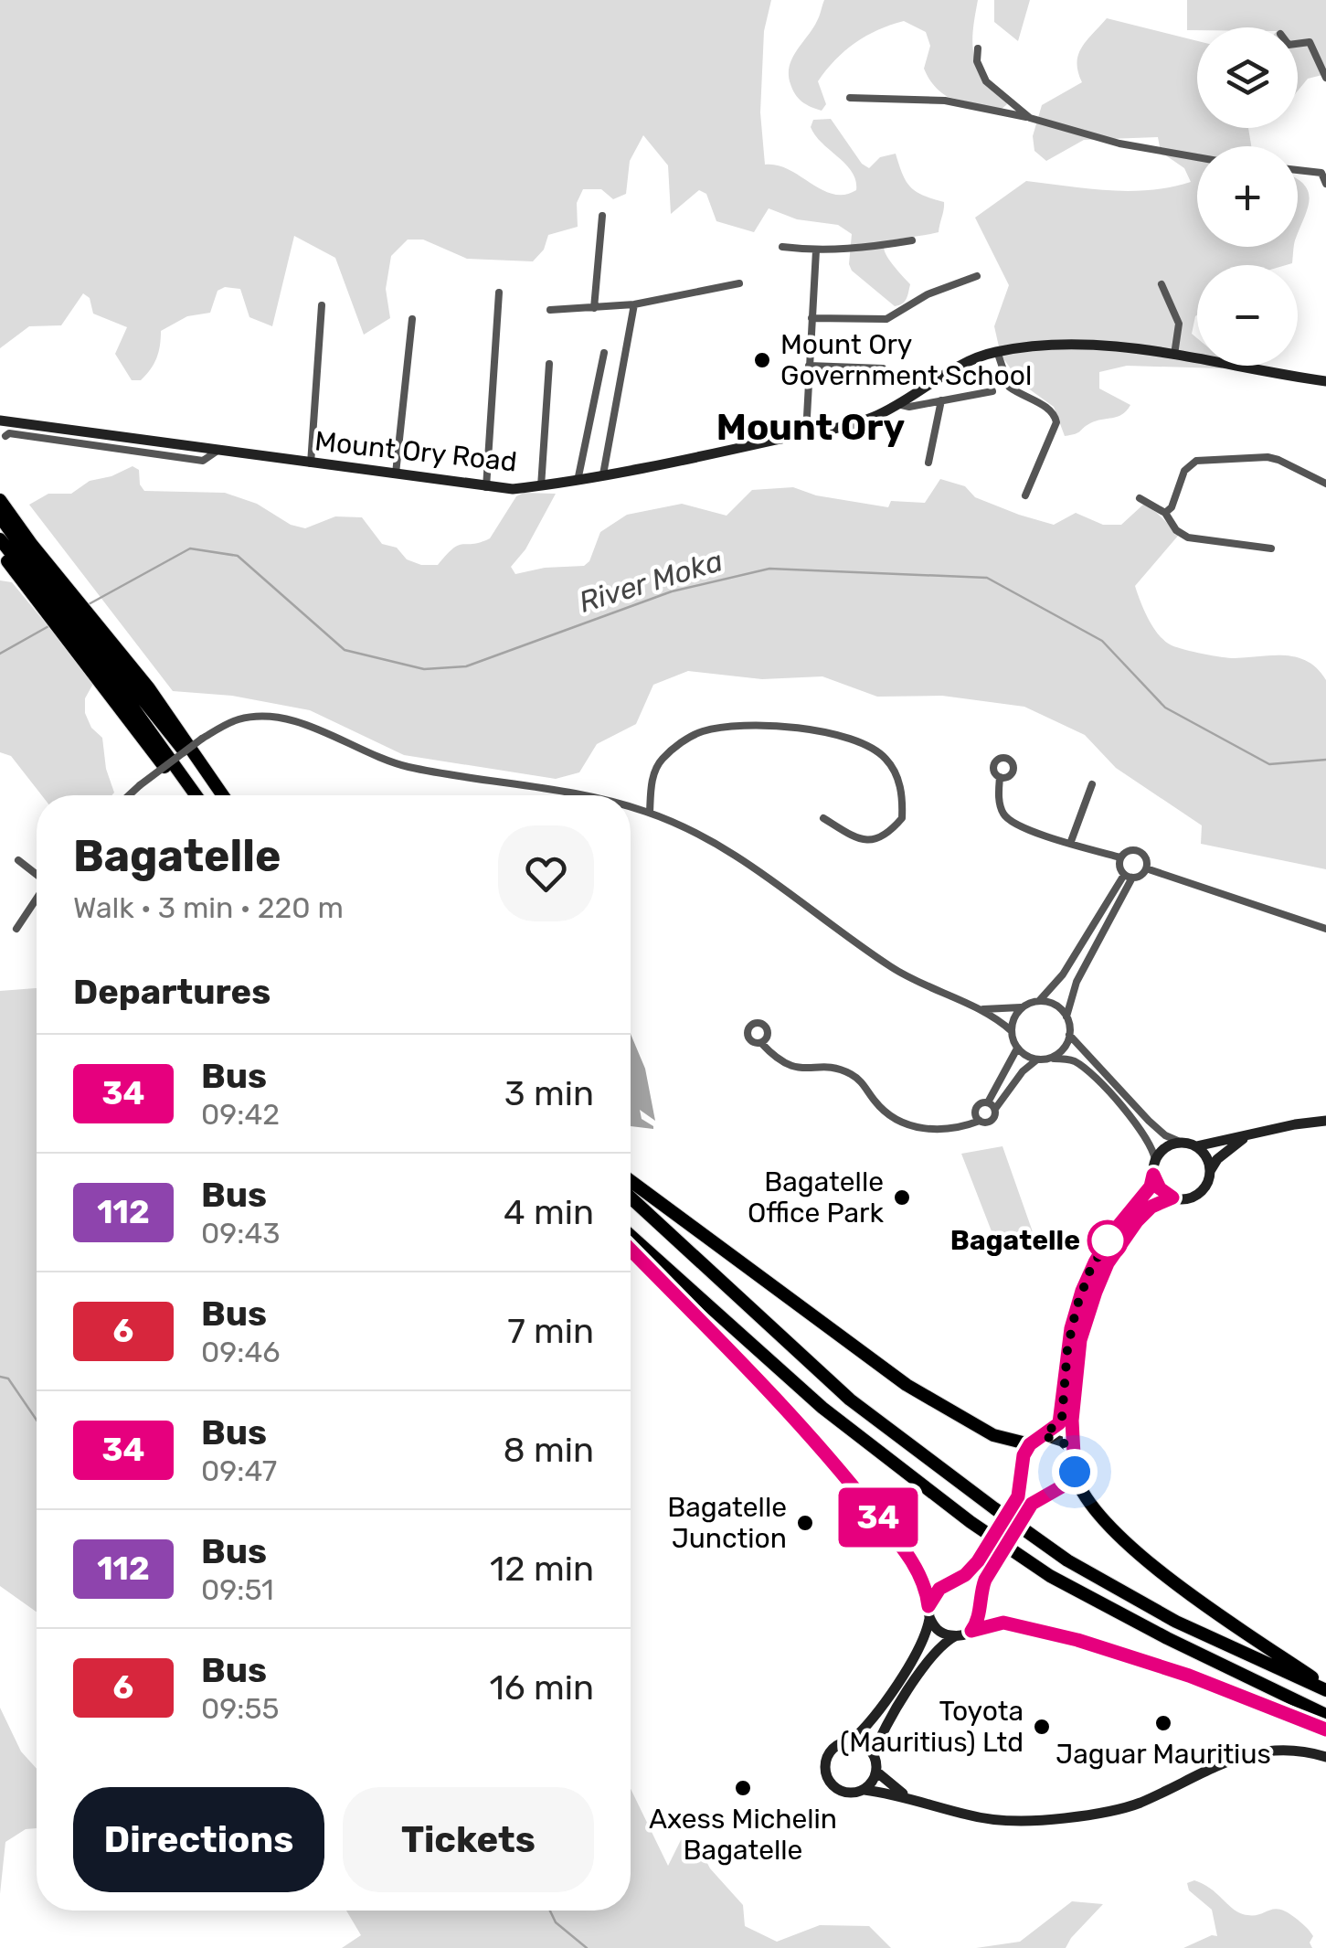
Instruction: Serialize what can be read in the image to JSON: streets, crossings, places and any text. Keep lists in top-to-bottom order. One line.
{"streets":{"main road":["Mount Ory Road"]},"districts":["Mount Ory"],"water":["River Moka"],"places":["Mount Ory Government School","Bagatelle Office Park","Bagatelle","Bagatelle Junction","Jaguar Mauritius","Toyota (Mauritius) Ltd","Axess Michelin Bagatelle"],"lines":["bus line 34"],"page":{"on_map":"34","map_buttons":["+","−"],"heading":[["Bagatelle","Walk · 3 min · 220 m"],"Departures"],"list":[{"mark":"34","name":"Bus","note":"09:42","value":"3 min"},{"mark":"112","name":"Bus","note":"09:43","value":"4 min"},{"mark":"6","name":"Bus","note":"09:46","value":"7 min"},{"mark":"34","name":"Bus","note":"09:47","value":"8 min"},{"mark":"112","name":"Bus","note":"09:51","value":"12 min"},{"mark":"6","name":"Bus","note":"09:55","value":"16 min"}],"buttons":["Directions","Tickets"]}}
